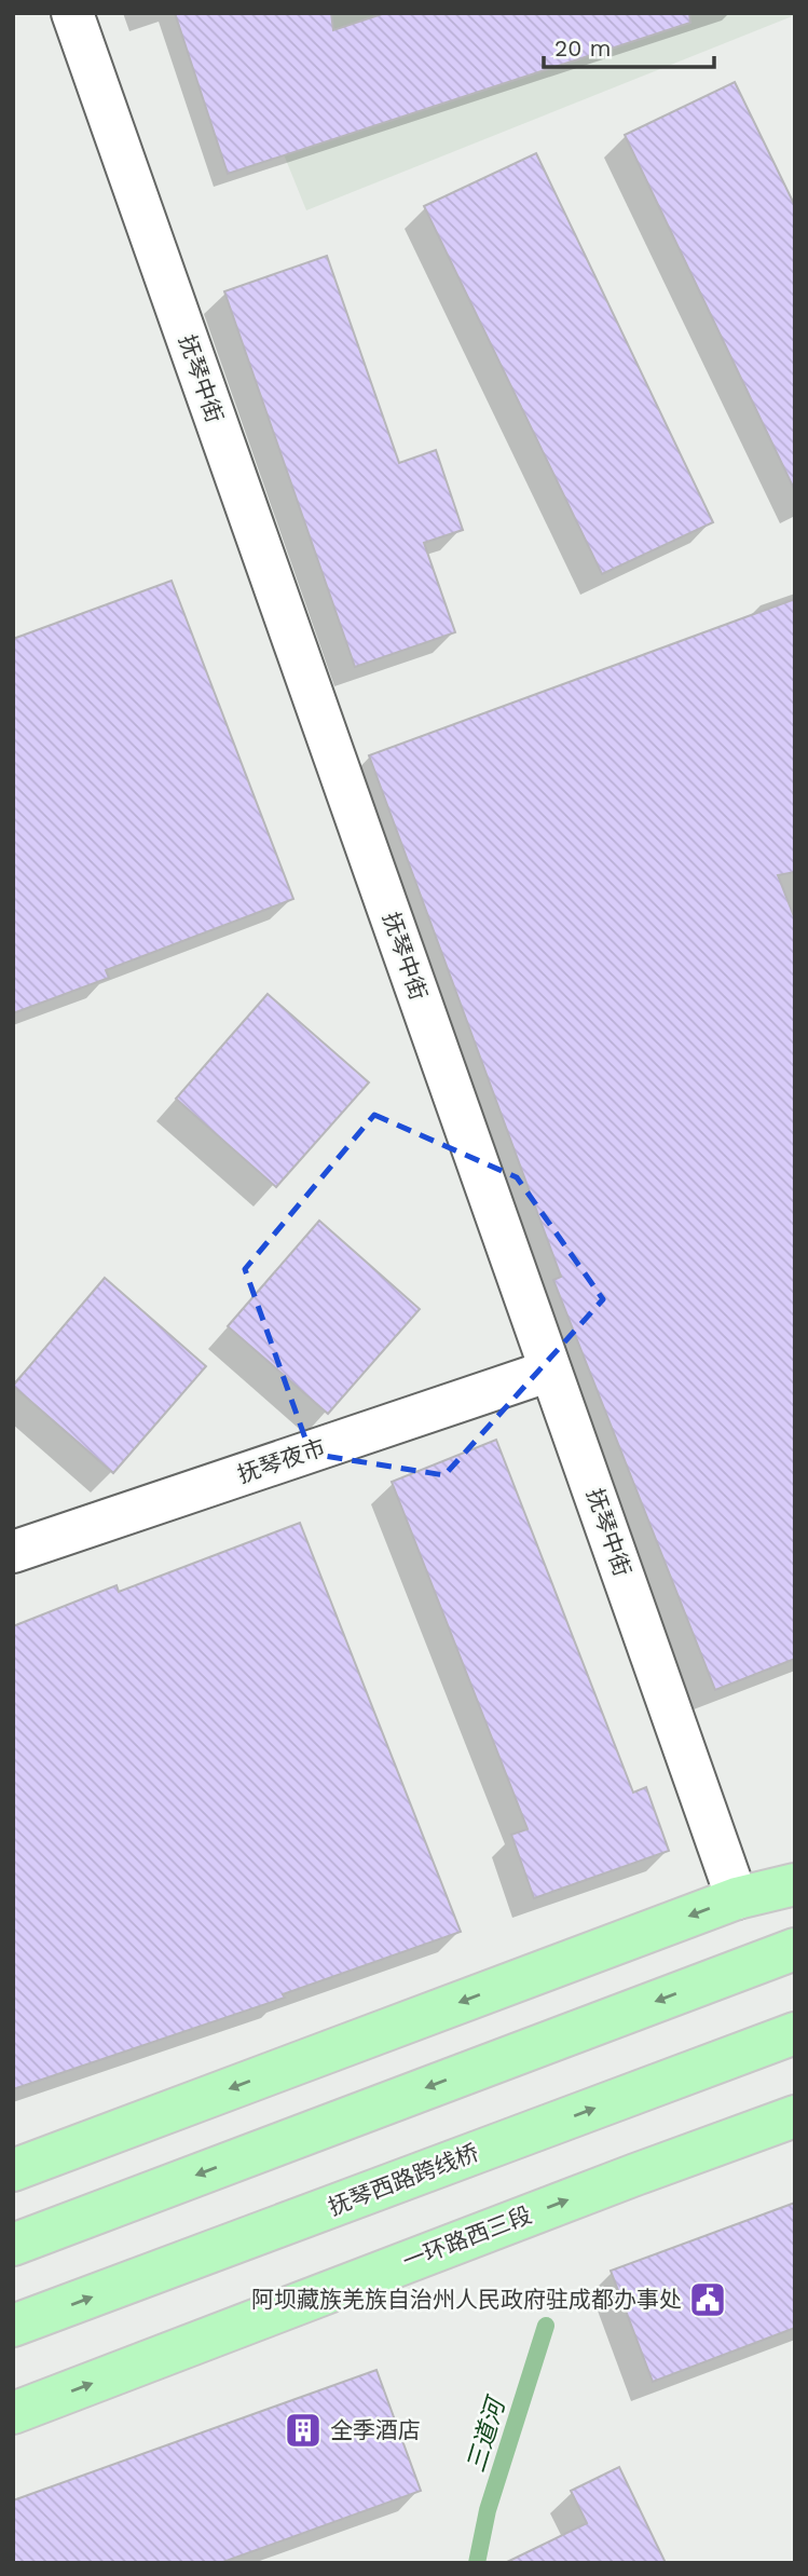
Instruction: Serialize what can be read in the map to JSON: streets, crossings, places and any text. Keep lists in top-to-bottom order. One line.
{"streets":{"main road":["抚琴西路跨线桥","一环路西三段"],"street":["抚琴中街","抚琴夜市"]},"crossings":[["抚琴中街","抚琴夜市"]],"water":["三道河"],"places":{"public building":["阿坝藏族羌族自治州人民政府驻成都办事处"],"building":["全季酒店"]},"scale_bar":"20 m"}
